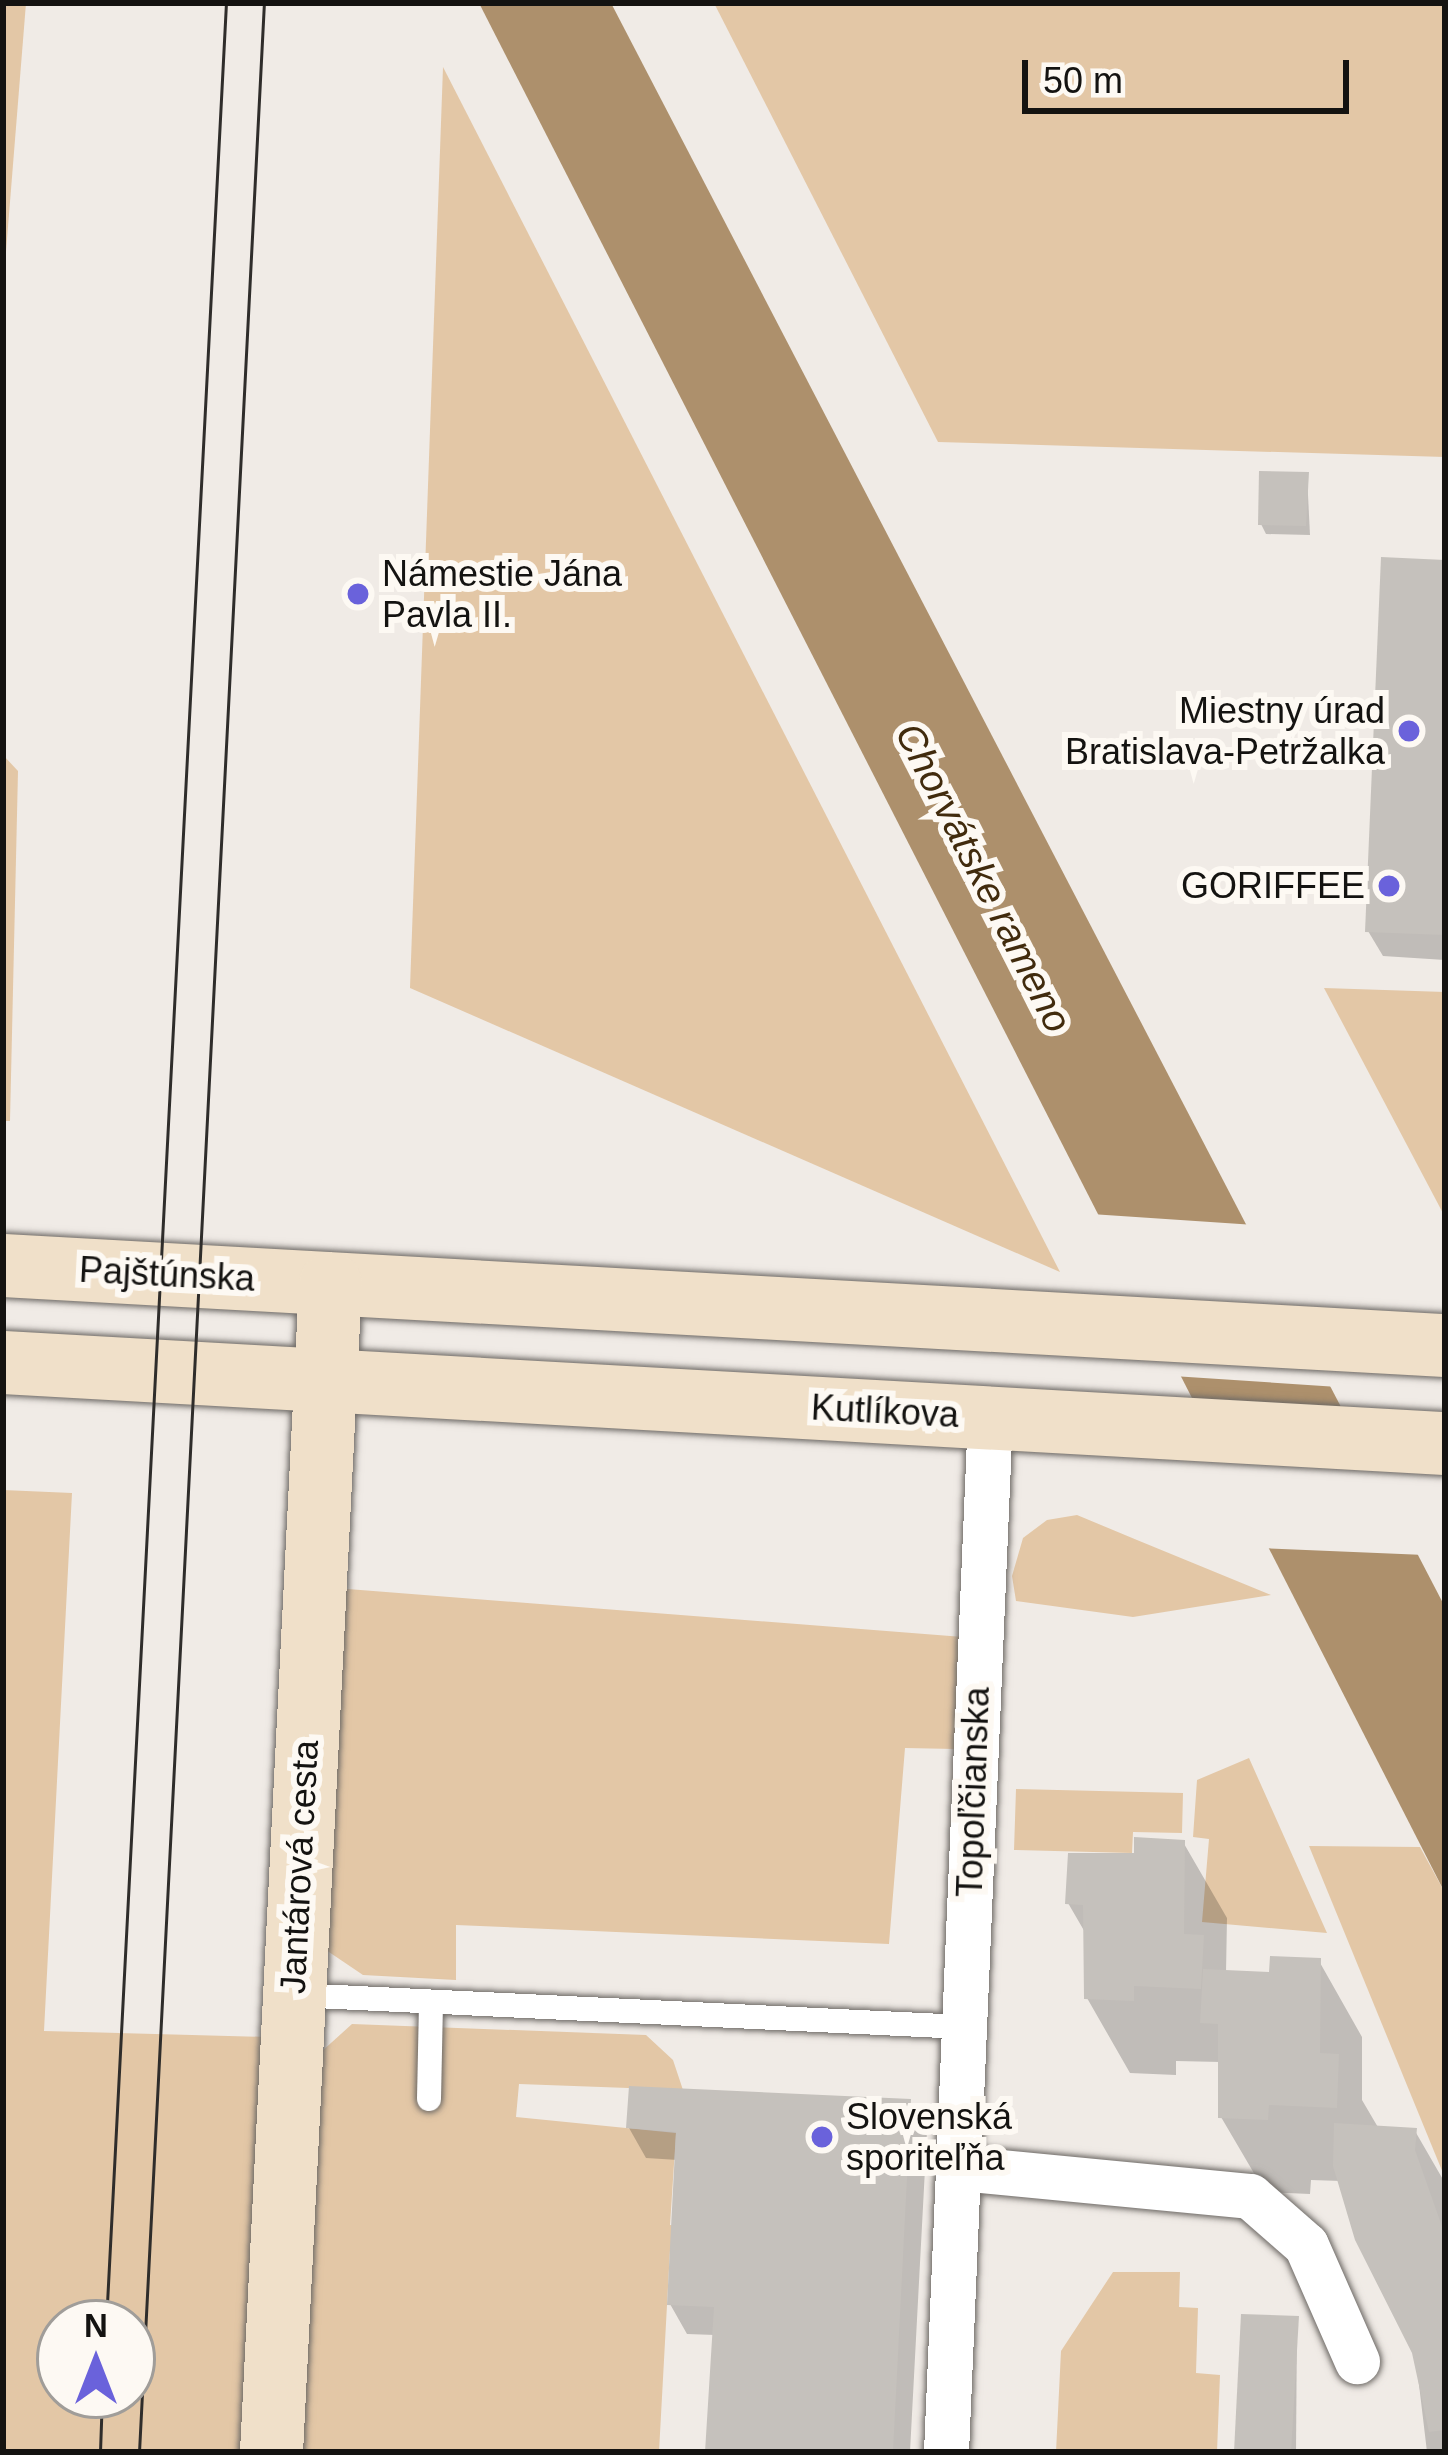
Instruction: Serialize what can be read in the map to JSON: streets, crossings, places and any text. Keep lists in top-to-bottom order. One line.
{"streets":{"main road":["Pajštúnska","Kutlíkova","Jantárová cesta"],"street":["Topoľčianska"]},"crossings":[["Pajštúnska","Jantárová cesta"],["Kutlíkova","Topoľčianska"],["Kutlíkova","Jantárová cesta"]],"water":["Chorvátske rameno"],"places":["Námestie Jána Pavla II.","Miestny úrad Bratislava-Petržalka","GORIFFEE","Slovenská sporiteľňa"],"scale_bar":"50 m","north":"top"}
